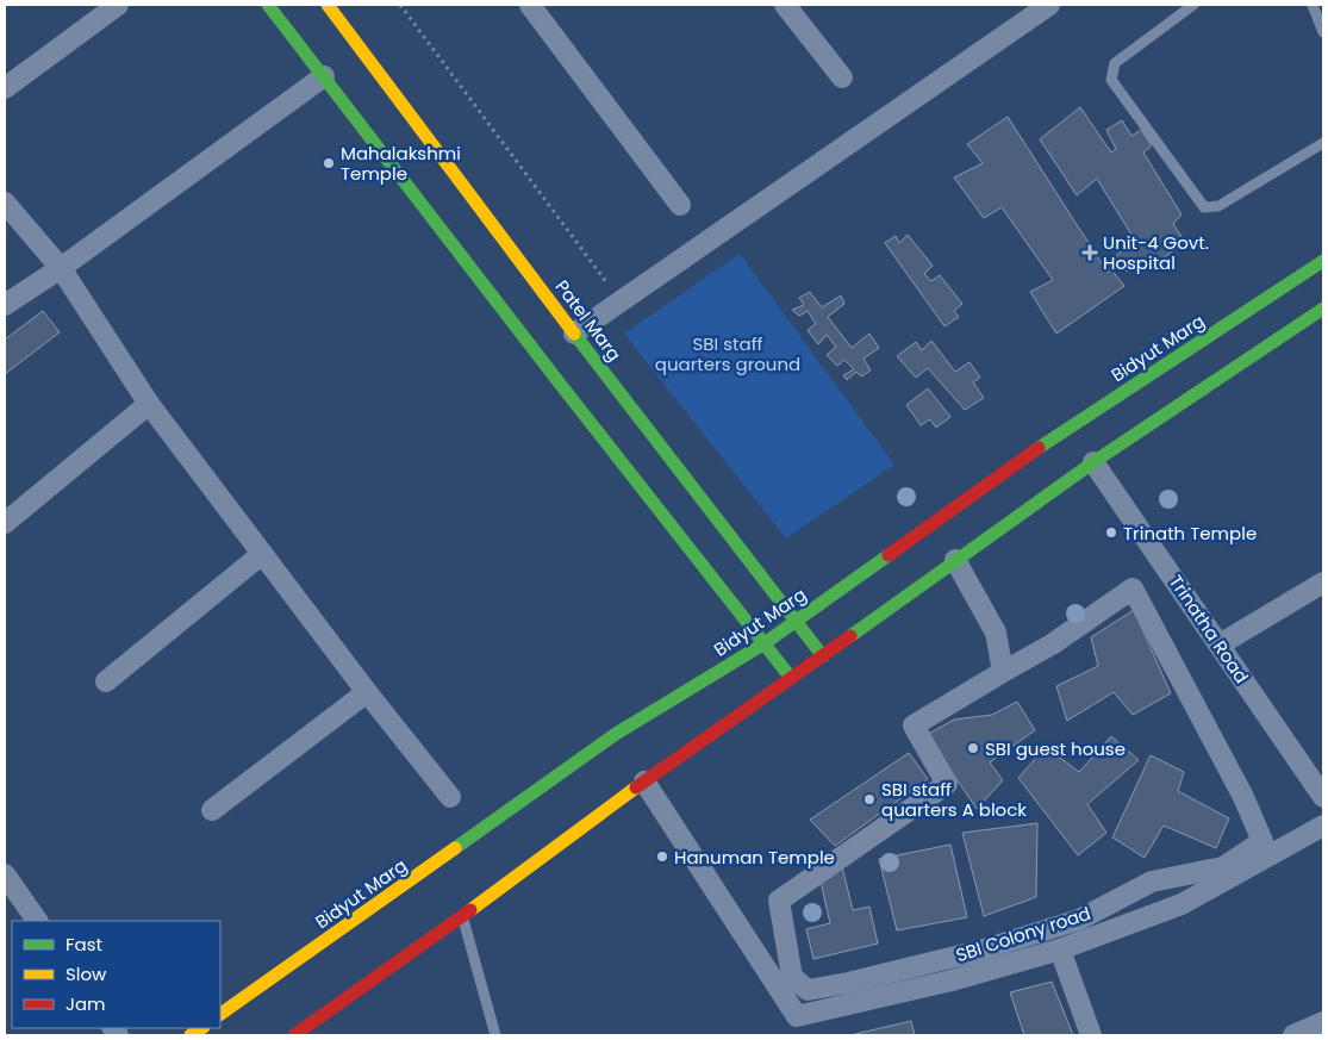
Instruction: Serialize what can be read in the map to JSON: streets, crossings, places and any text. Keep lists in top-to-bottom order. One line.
{"streets":{"main road":["Patel Marg","Bidyut Marg"],"street":["Trinatha Road","SBI Colony road"]},"crossings":[["Patel Marg","Bidyut Marg"]],"parks":["SBI staff quarters ground"],"places":{"other":["Mahalakshmi Temple","Trinath Temple","SBI guest house","SBI staff quarters A block","Hanuman Temple"],"health":["Unit-4 Govt. Hospital"]},"legend":["Fast","Slow","Jam"]}
